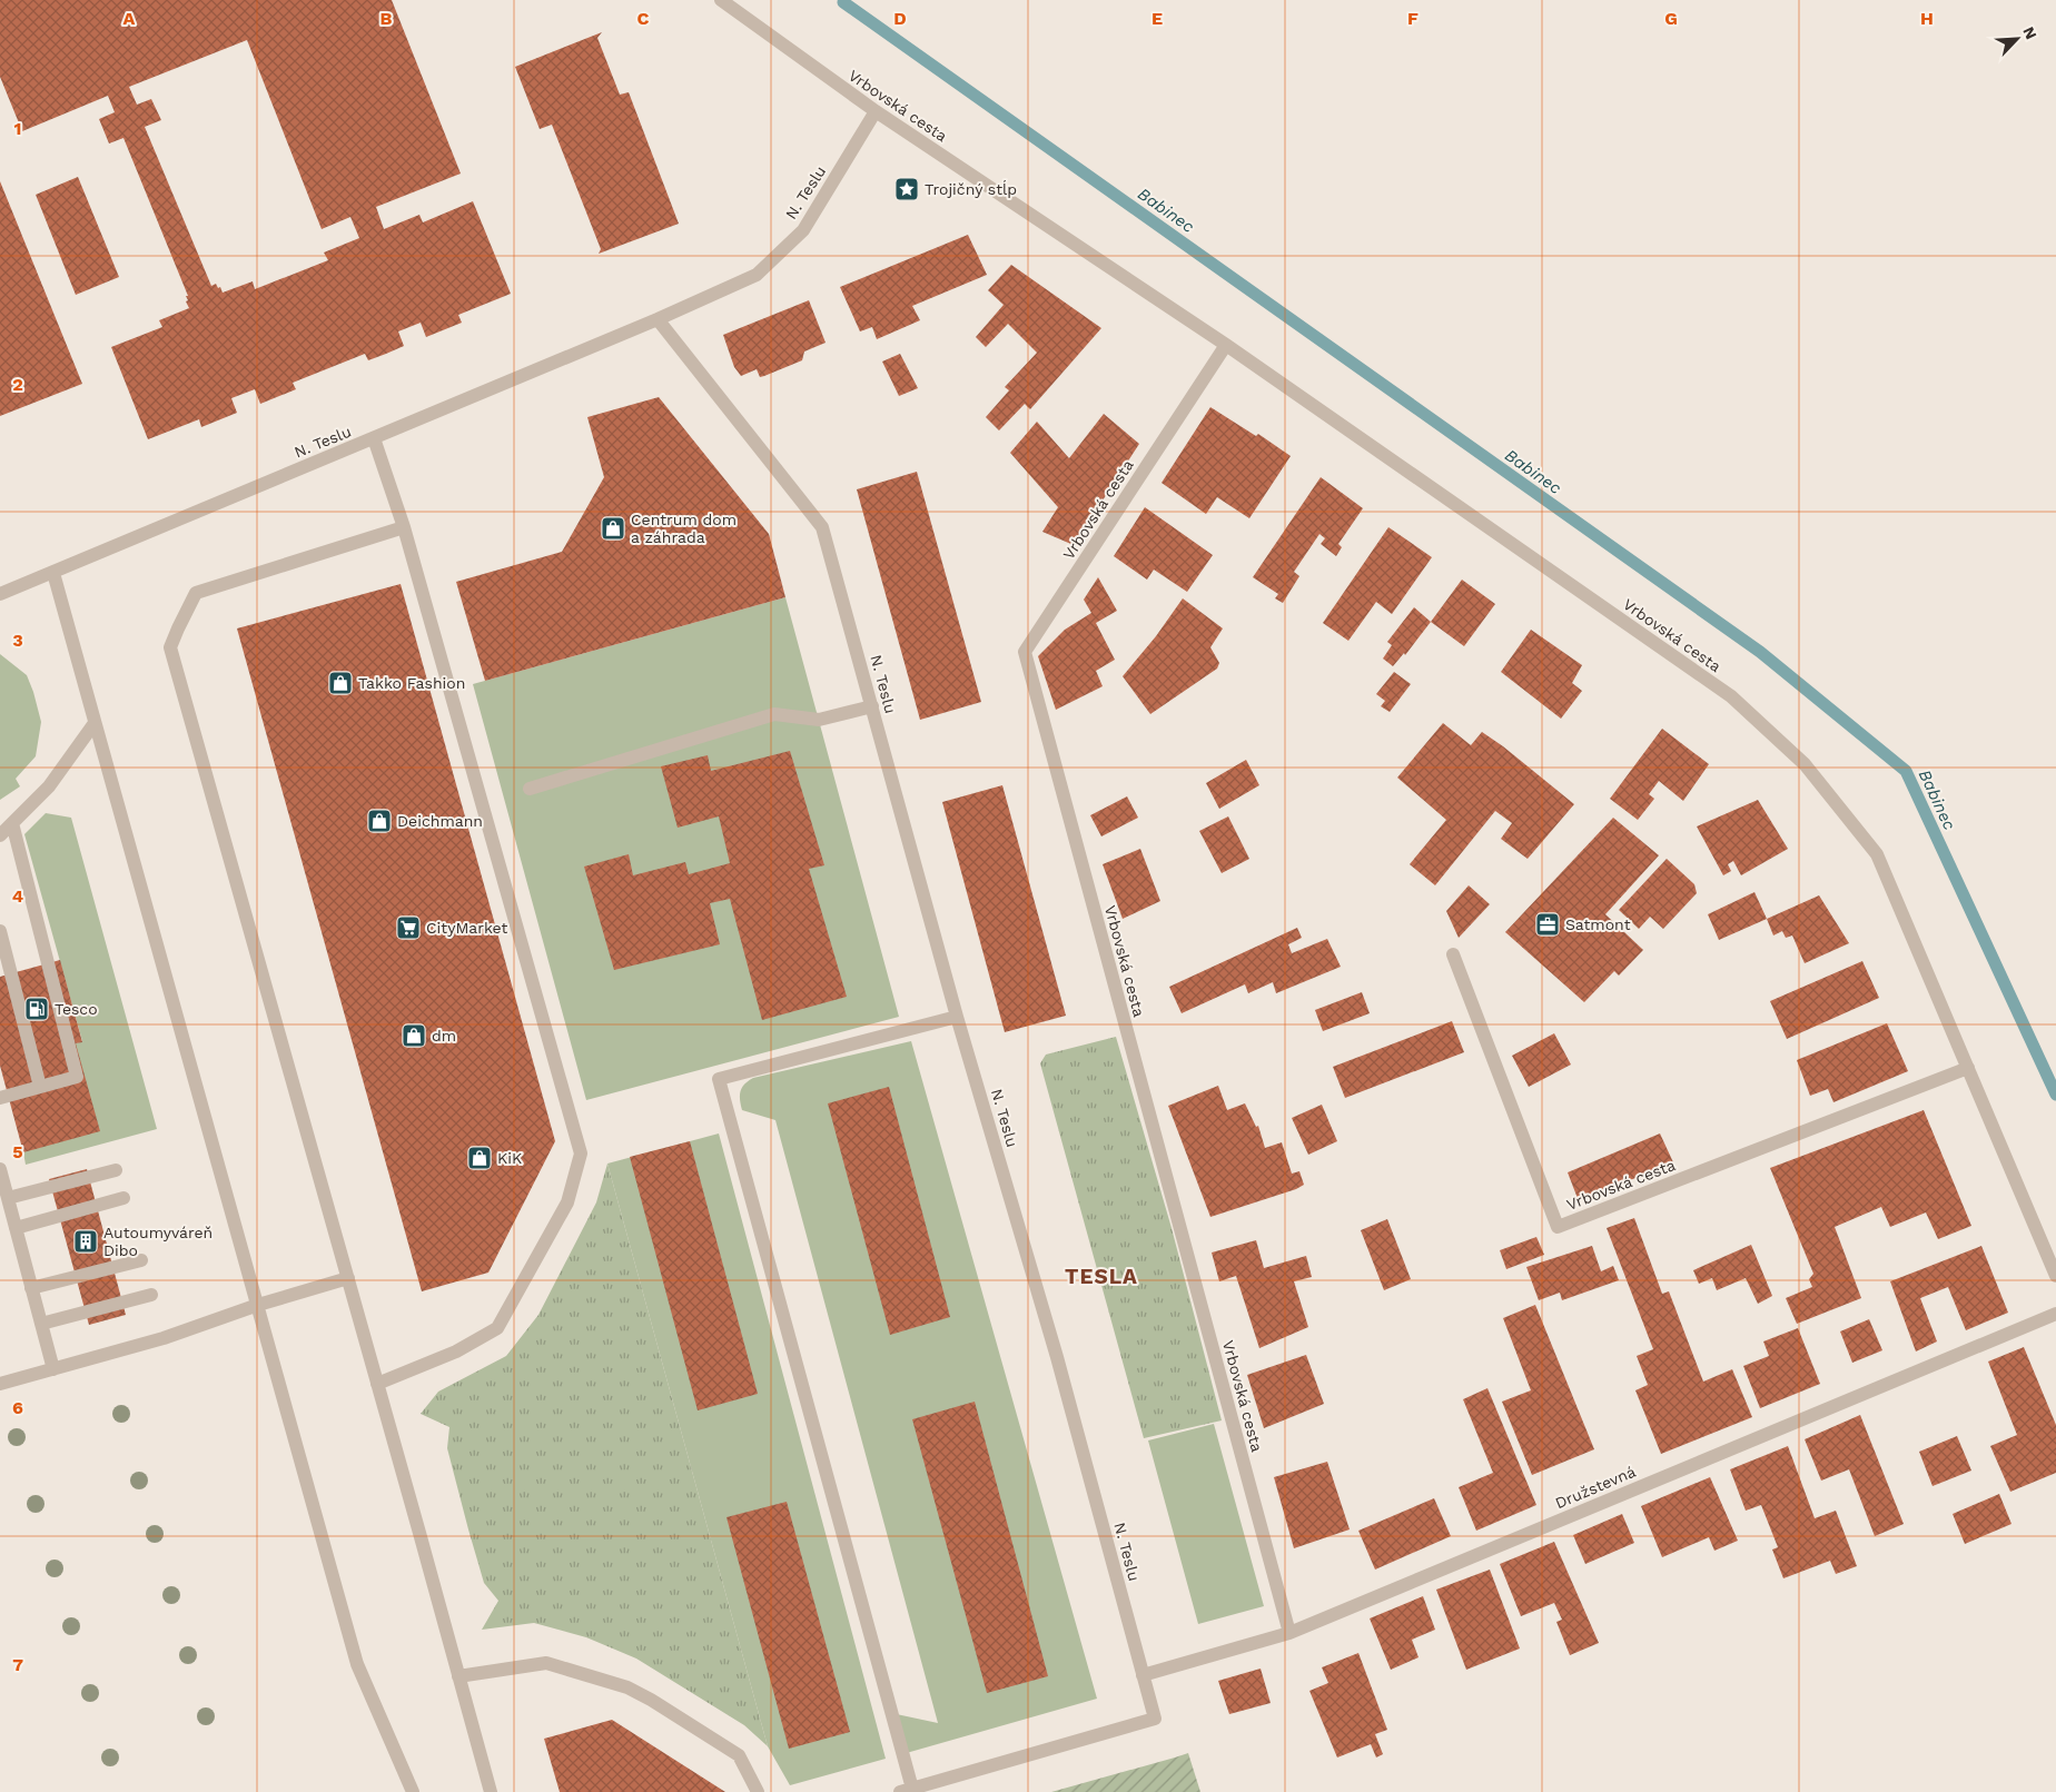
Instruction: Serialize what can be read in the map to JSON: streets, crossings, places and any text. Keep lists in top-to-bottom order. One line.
{"streets":{"street":["Vrbovská cesta","N. Teslu","Družstevná"]},"crossings":[["Vrbovská cesta","N. Teslu"],["Vrbovská cesta","Družstevná"],["N. Teslu","Družstevná"]],"districts":["TESLA"],"water":["Babinec"],"places":{"place":["Trojičný stĺp"],"shop":["Centrum dom a záhrada","Takko Fashion","Deichmann","dm","KiK"],"office":["Satmont"],"supermarket":["CityMarket"],"fuel station":["Tesco"],"building":["Autoumyváreň Dibo"]},"north":"top right","grid":{"columns":["A","B","C","D","E","F","G","H"],"rows":["1","2","3","4","5","6","7"]}}
